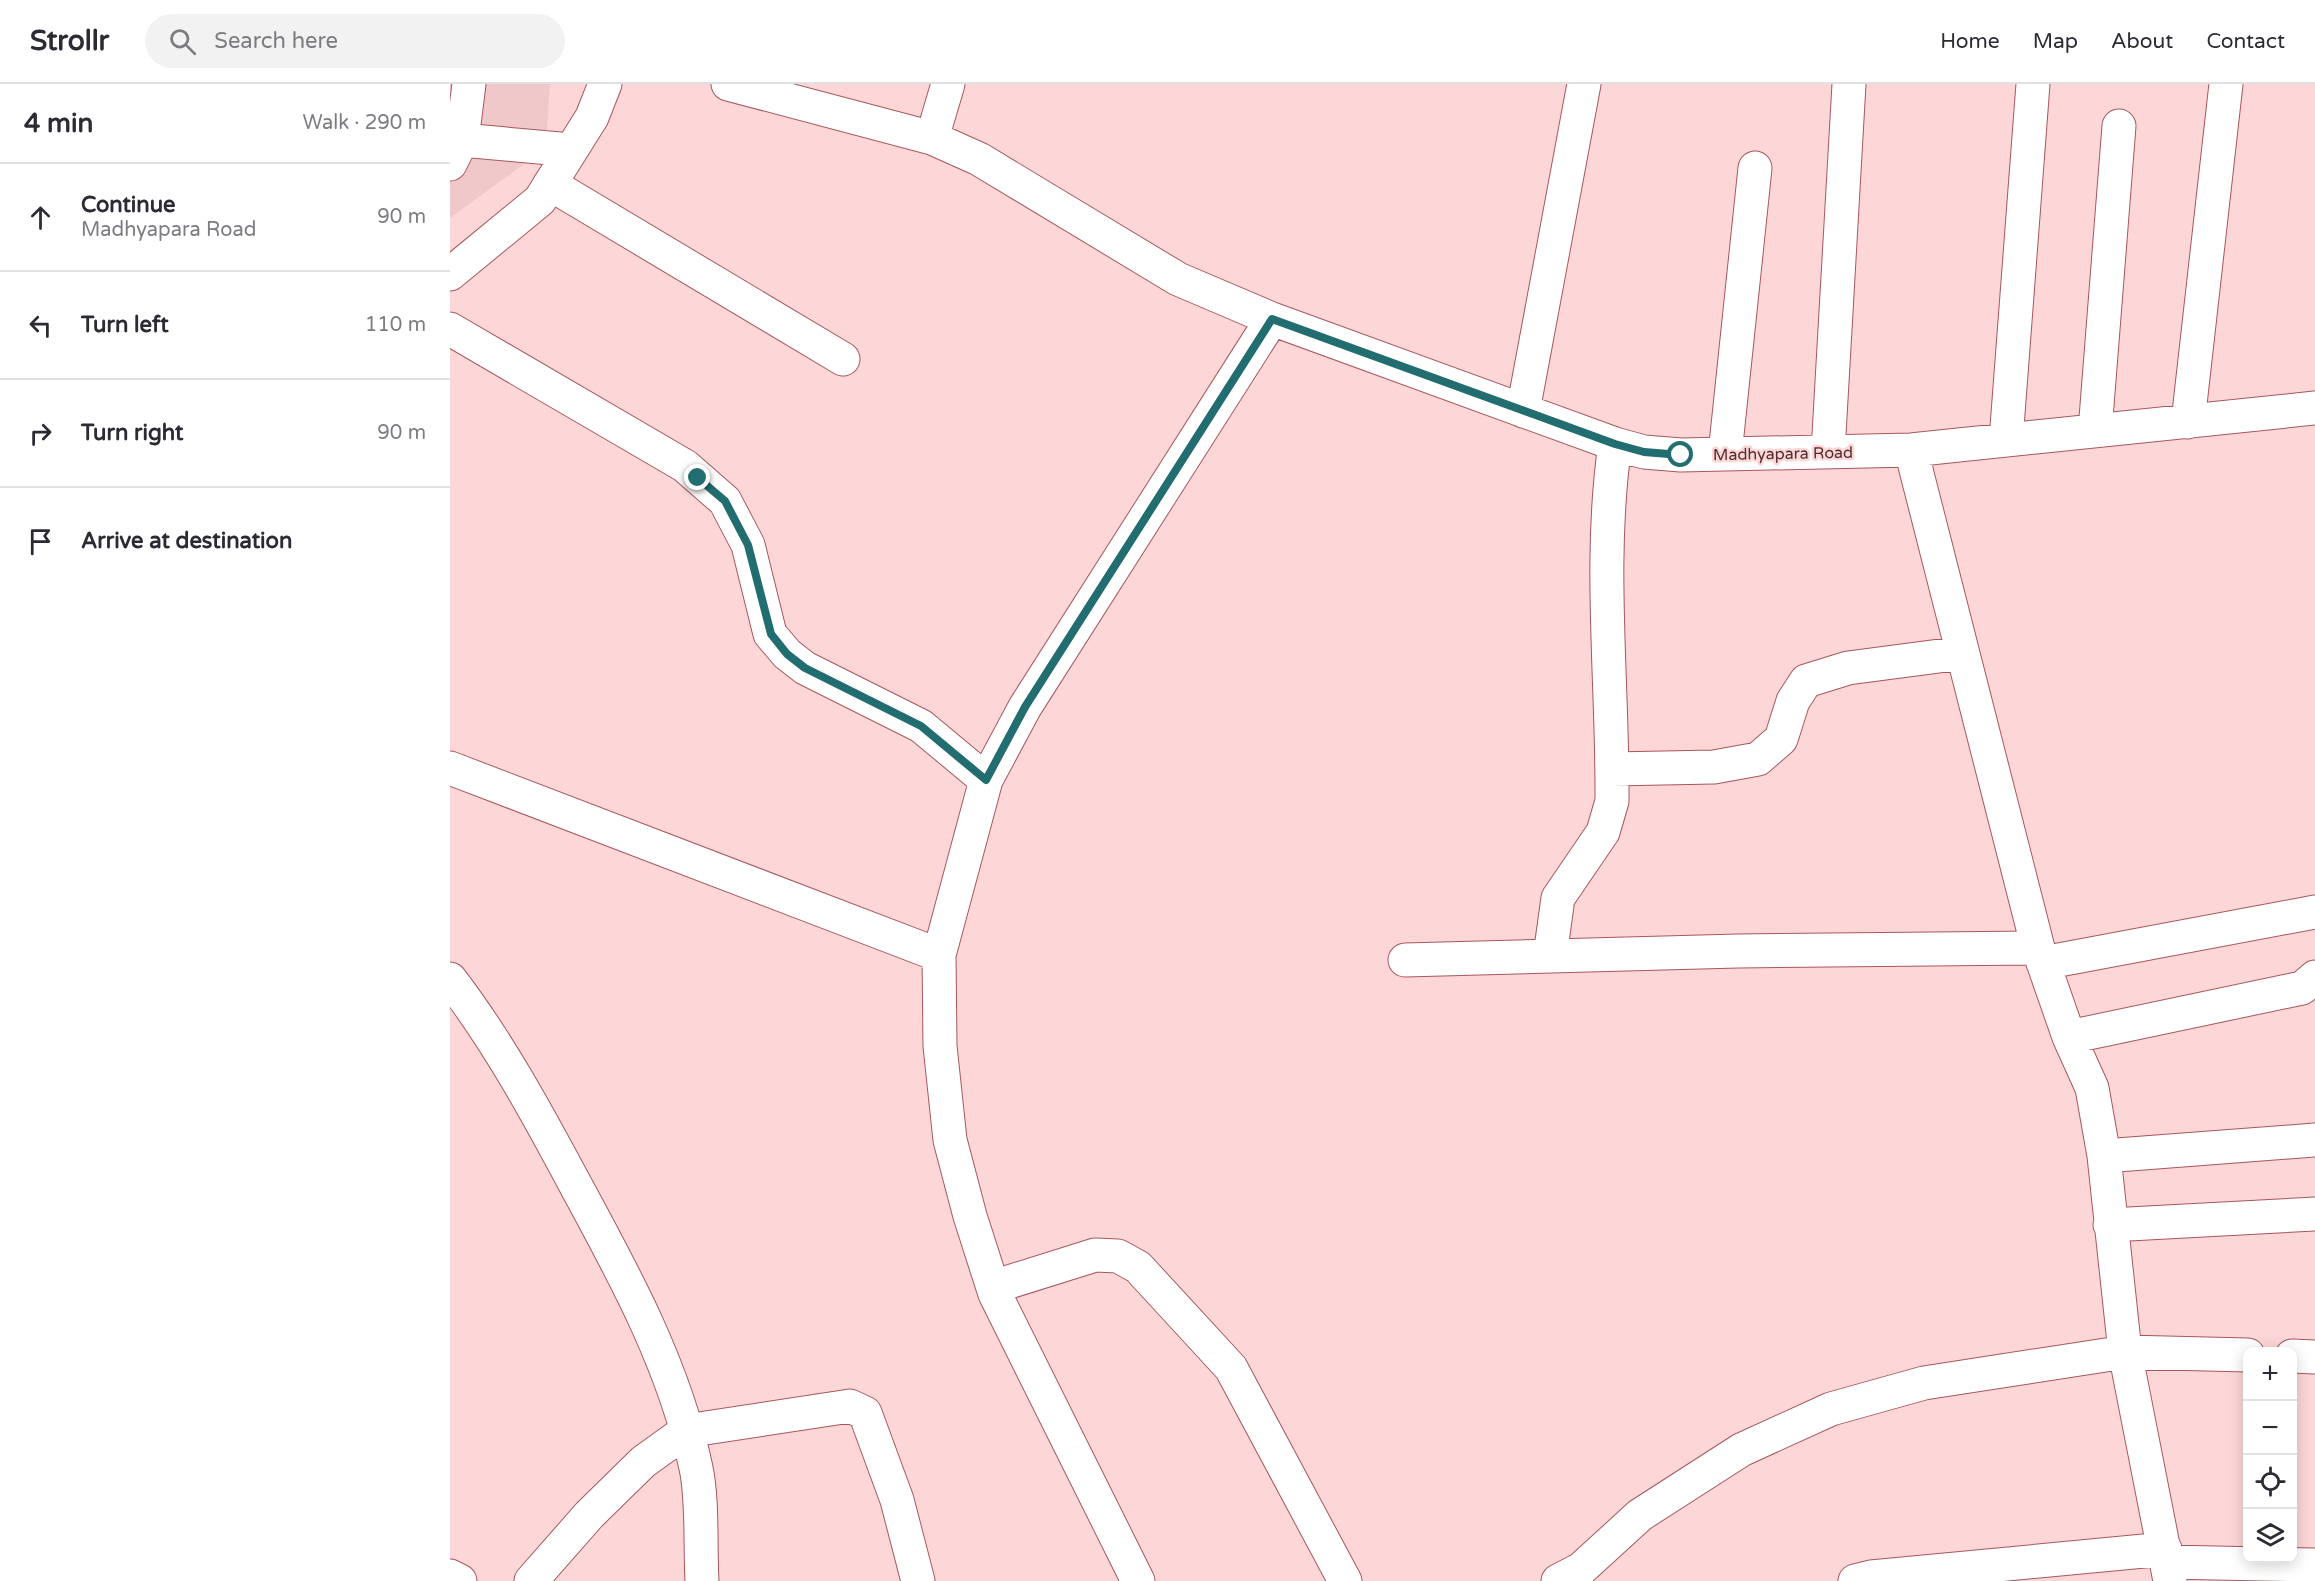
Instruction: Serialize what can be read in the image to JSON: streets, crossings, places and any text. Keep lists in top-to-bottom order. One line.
{"streets":{"street":["Madhyapara Road"]},"page":{"header":"Strollr","search":"Search here","nav":["Home","Map","About","Contact"],"heading":["4 min","Walk · 290 m"],"list":[["Continue","Madhyapara Road","90 m"],["Turn left","110 m"],["Turn right","90 m"],"Arrive at destination"],"map_buttons":["+","−"]}}
